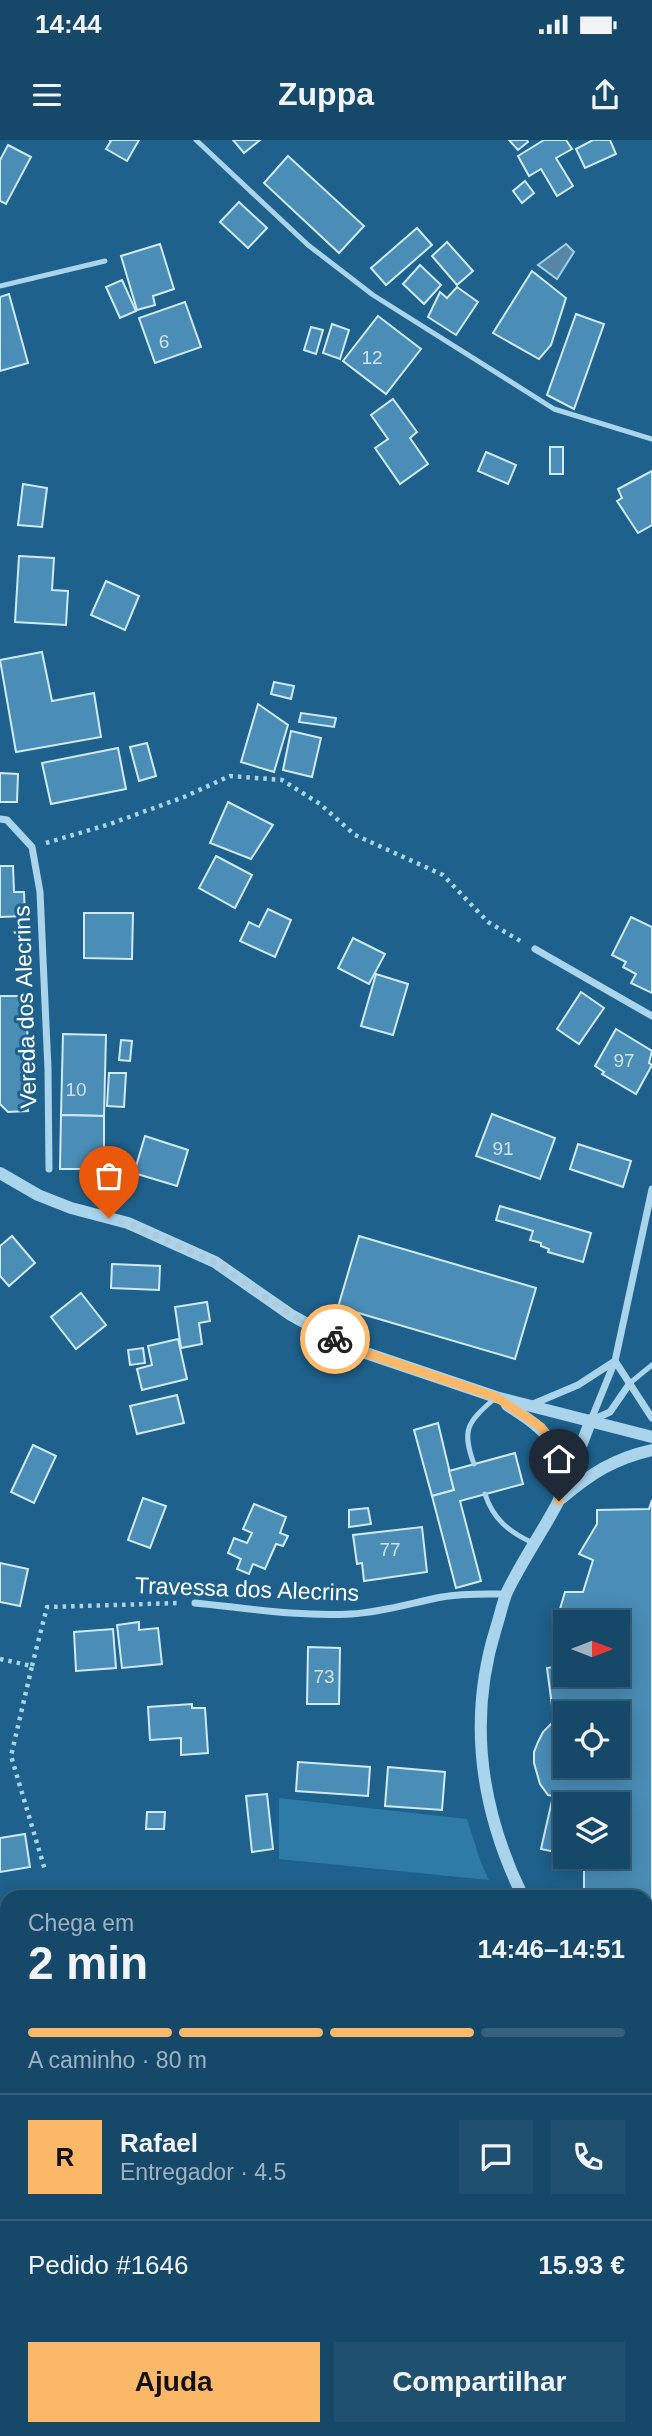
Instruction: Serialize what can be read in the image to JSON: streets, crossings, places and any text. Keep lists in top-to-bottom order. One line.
{"streets":{"street":["Vereda dos Alecrins","Travessa dos Alecrins"]},"house_numbers":["6","12","97","10","91","77","73"],"north":"right","page":{"status":"14:44","header":"Zuppa","heading":["2 min","Chega em","14:46–14:51"],"panel":["Rafael","Entregador · 4.5","Pedido #1646","15.93 €"],"bar":"A caminho · 80 m","round":"R","buttons":["Ajuda","Compartilhar"]}}
